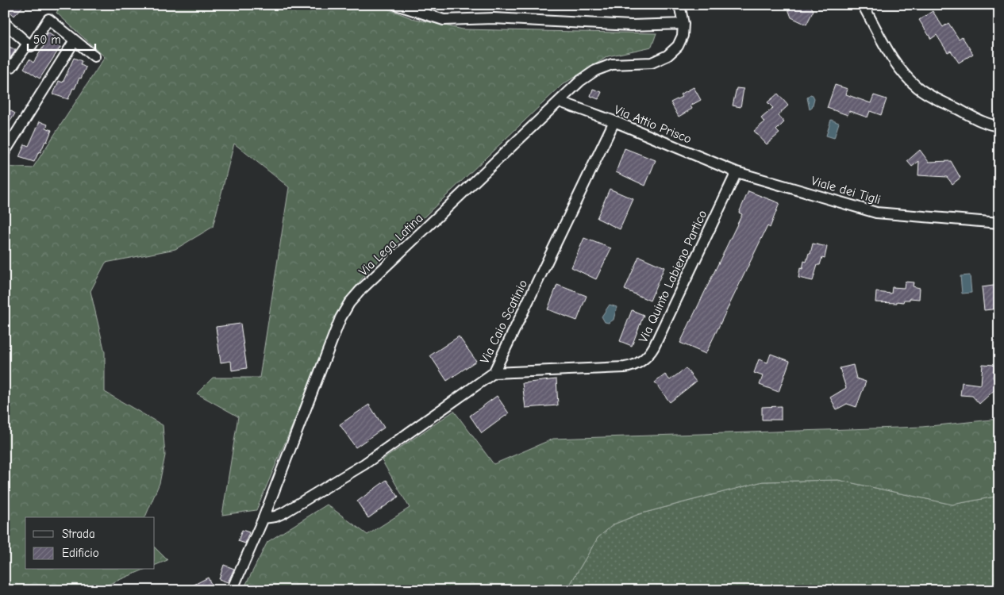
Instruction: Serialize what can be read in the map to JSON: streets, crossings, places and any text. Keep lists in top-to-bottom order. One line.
{"streets":{"street":["Via Attio Prisco","Viale dei Tigli","Via Lega Latina","Via Quinto Labieno Partico","Via Caio Scatinio"]},"crossings":[["Via Attio Prisco","Viale dei Tigli"],["Via Attio Prisco","Via Lega Latina"],["Via Attio Prisco","Via Quinto Labieno Partico"],["Via Attio Prisco","Via Caio Scatinio"],["Viale dei Tigli","Via Quinto Labieno Partico"],["Via Lega Latina","Via Caio Scatinio"],["Via Quinto Labieno Partico","Via Caio Scatinio"]],"legend":["Strada","Edificio"],"scale_bar":"50 m"}
